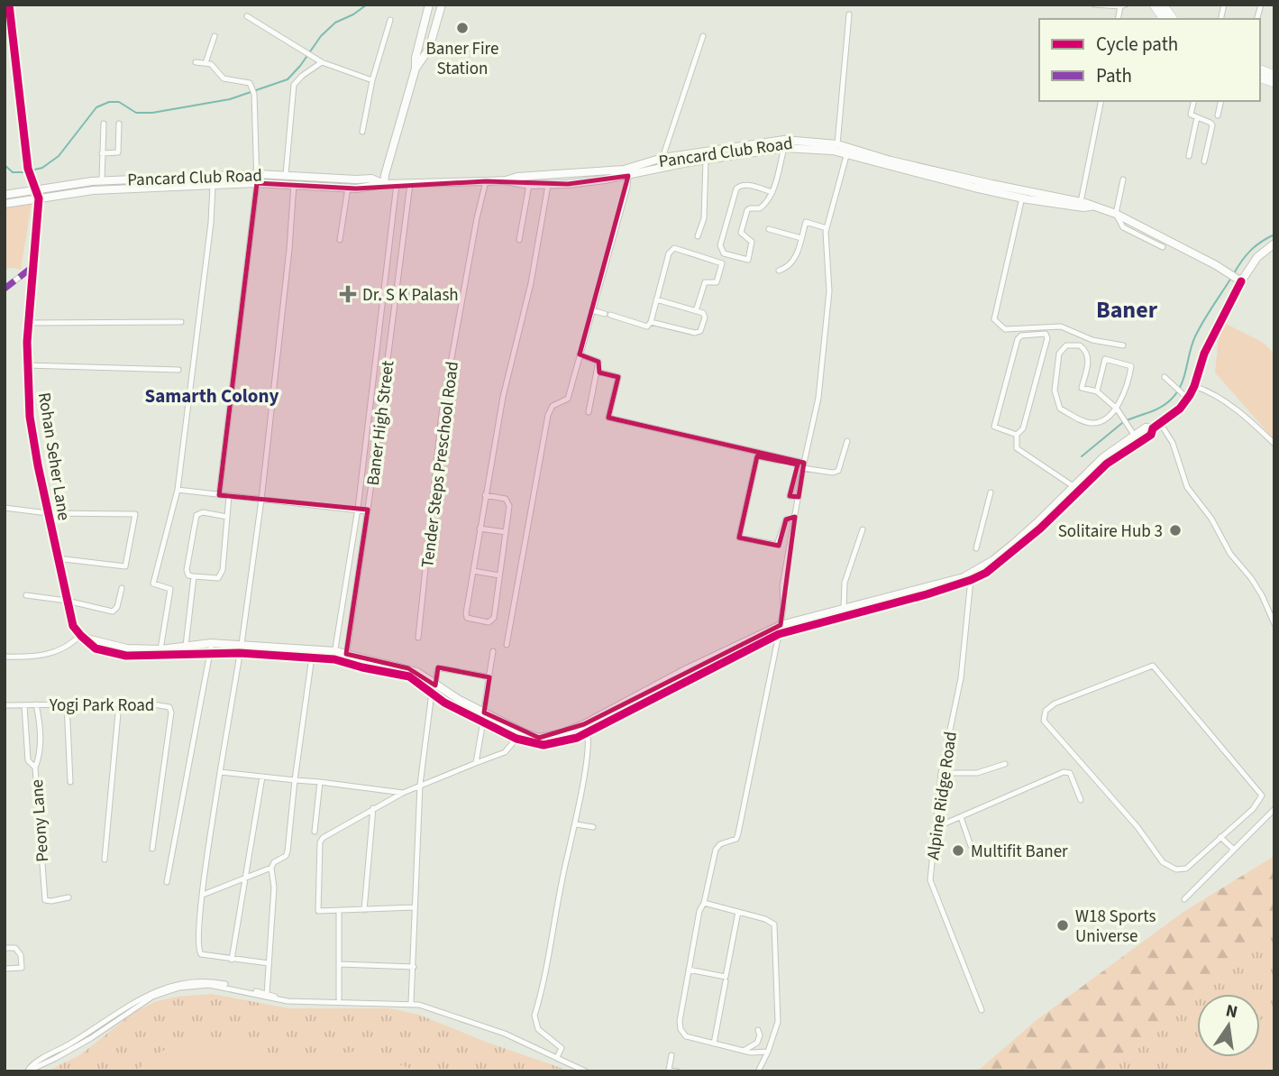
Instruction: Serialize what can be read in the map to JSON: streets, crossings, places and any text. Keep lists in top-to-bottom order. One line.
{"streets":{"street":["Pancard Club Road","Baner High Street","Rohan Seher Lane","Tender Steps Preschool Road","Yogi Park Road","Alpine Ridge Road","Peony Lane"]},"crossings":[["Pancard Club Road","Baner High Street"],["Pancard Club Road","Rohan Seher Lane"],["Pancard Club Road","Tender Steps Preschool Road"],["Yogi Park Road","Peony Lane"]],"districts":["Baner","Samarth Colony"],"places":{"other":["Baner Fire Station","Solitaire Hub 3","Multifit Baner","W18 Sports Universe"],"health":["Dr. S K Palash"]},"legend":["Cycle path","Path"],"north":"top"}
